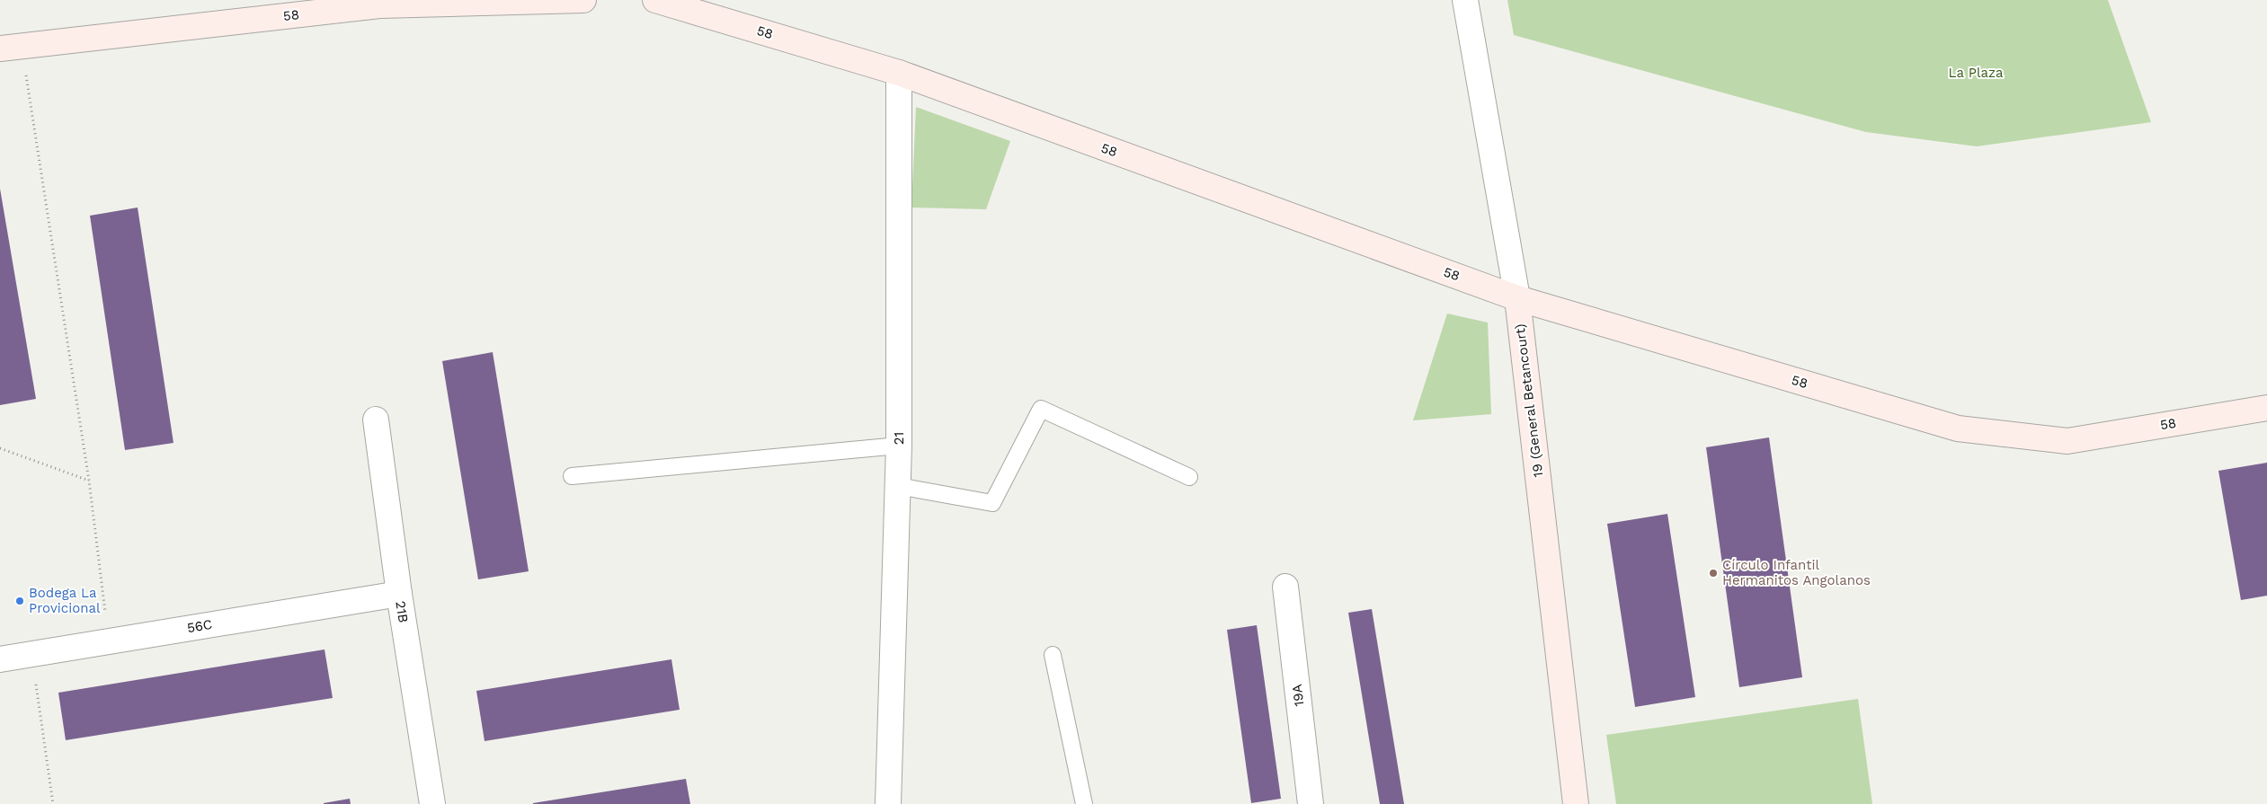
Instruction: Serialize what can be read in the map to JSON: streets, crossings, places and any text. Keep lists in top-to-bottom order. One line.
{"streets":{"main road":["58","19 (General Betancourt)"],"street":["21","21B","56C","19A"]},"crossings":[["58","19 (General Betancourt)"],["58","21"],["21B","56C"]],"parks":["La Plaza"],"places":["Círculo Infantil Hermanitos Angolanos","Bodega La Provicional"]}
